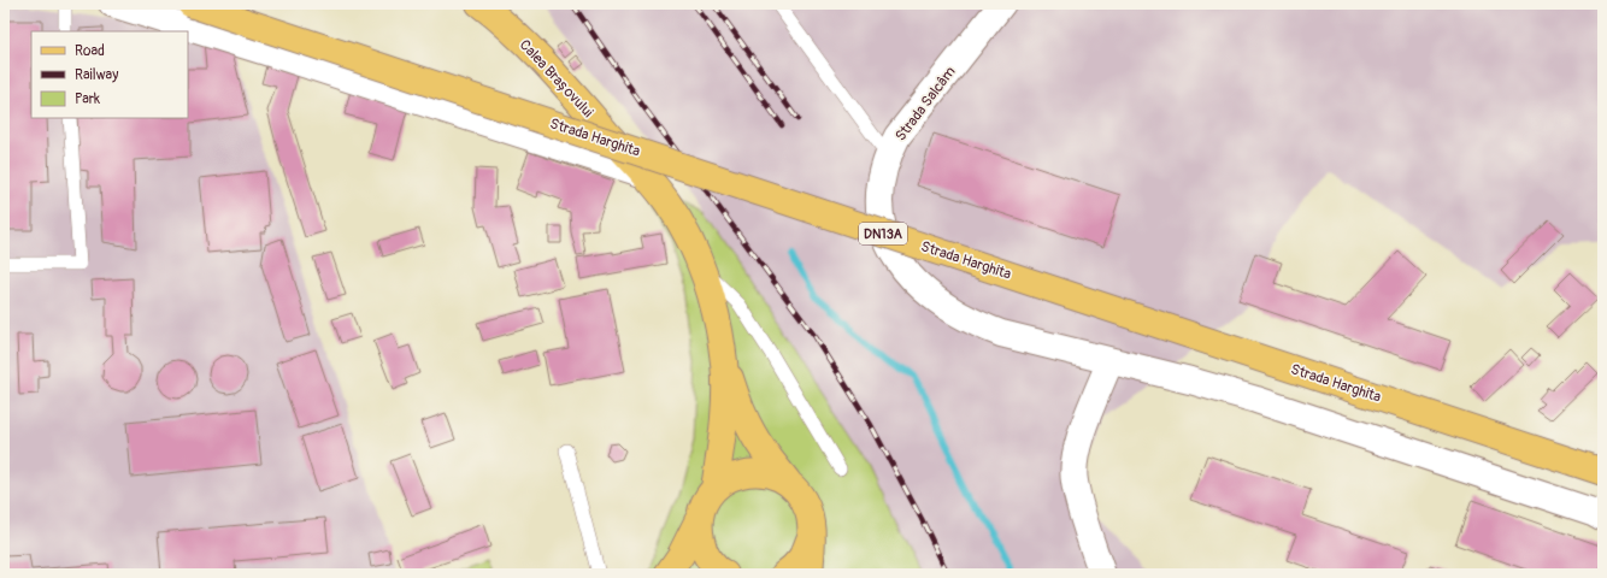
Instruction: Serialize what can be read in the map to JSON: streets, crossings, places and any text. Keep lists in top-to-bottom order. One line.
{"streets":{"main road":["Calea Brașovului","Strada Harghita","DN13A"],"street":["Strada Salcâm"]},"legend":["Road","Railway","Park"]}
